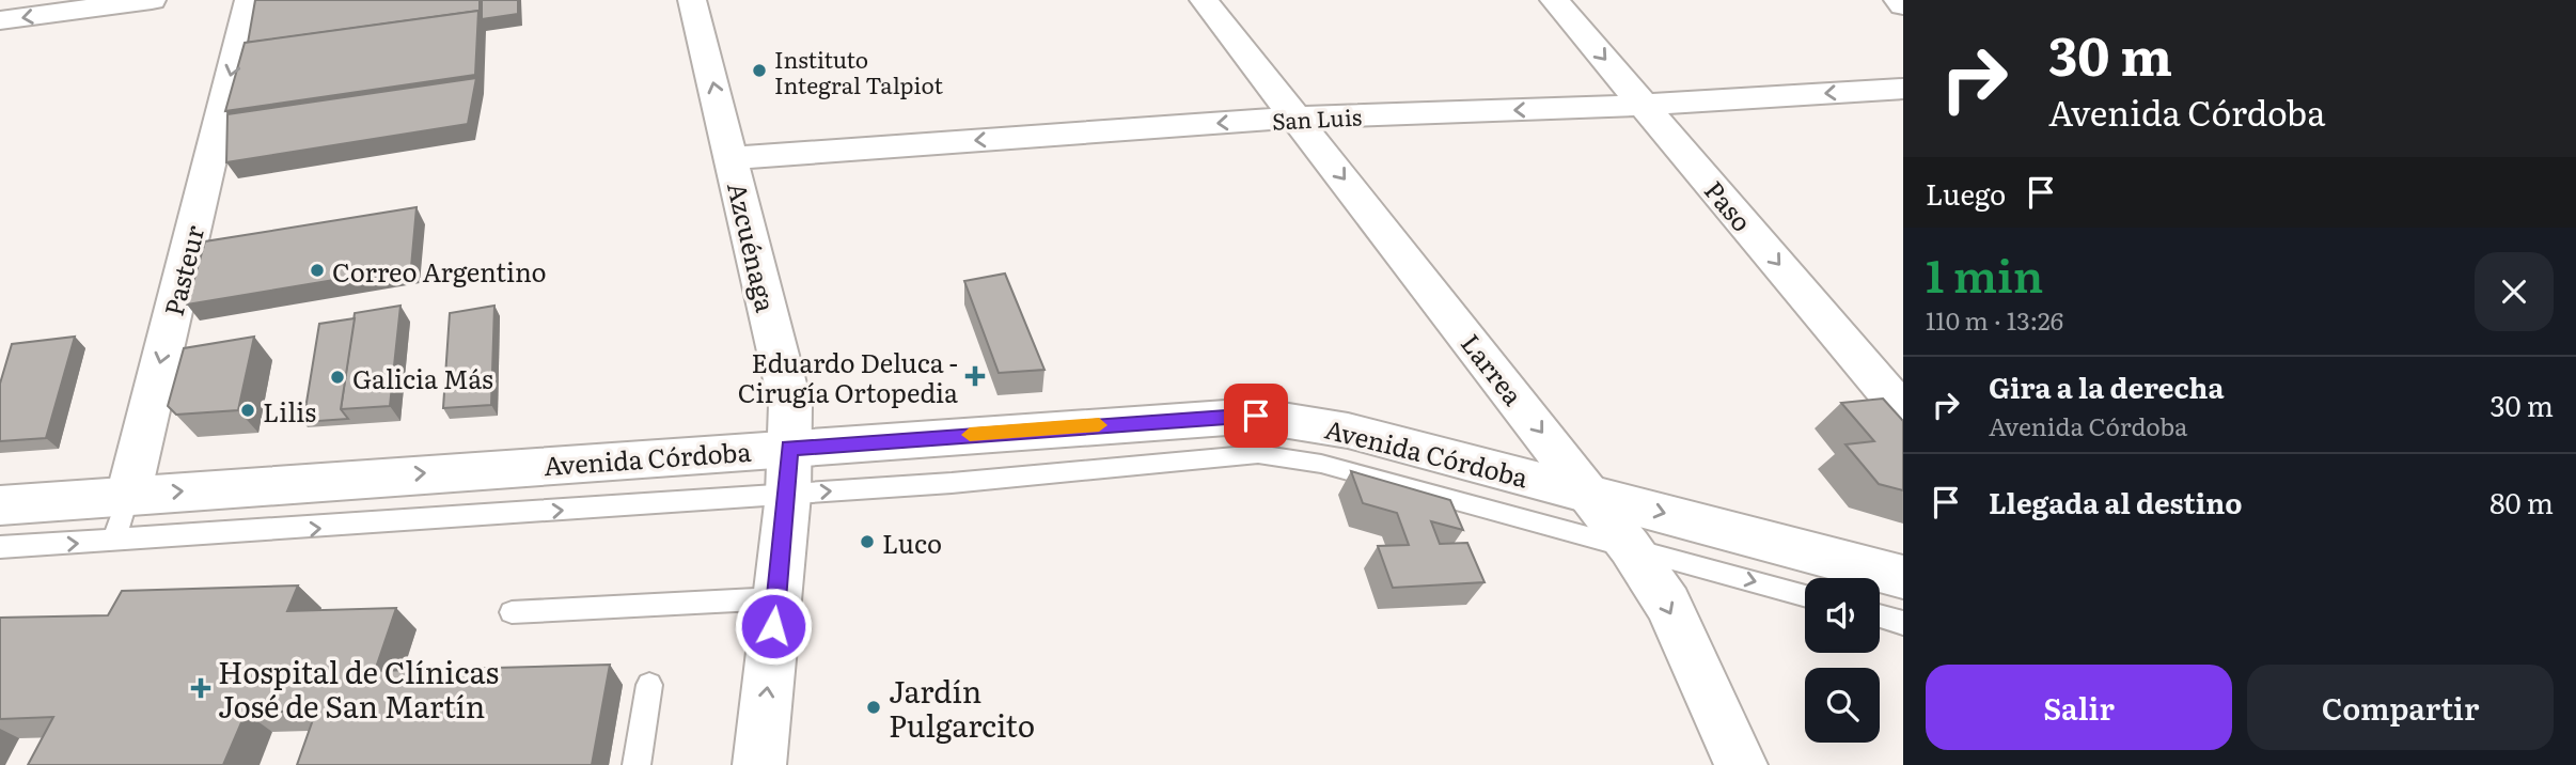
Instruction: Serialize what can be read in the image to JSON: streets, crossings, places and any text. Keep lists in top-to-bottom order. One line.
{"streets":{"street":["San Luis","Paso","Azcuénaga","Pasteur","Larrea","Avenida Córdoba"]},"crossings":[["San Luis","Paso"],["San Luis","Azcuénaga"],["San Luis","Larrea"],["Azcuénaga","Avenida Córdoba"],["Pasteur","Avenida Córdoba"],["Larrea","Avenida Córdoba"]],"one_way":["San Luis","Paso","Azcuénaga","Pasteur","Larrea"],"places":{"other":["Instituto Integral Talpiot","Correo Argentino","Galicia Más","Lilis","Luco","Jardín Pulgarcito"],"health":["Eduardo Deluca - Cirugía Ortopedia","Hospital de Clínicas José de San Martín"]},"page":{"turn":["30 m","Avenida Córdoba"],"then":"Luego","heading":["1 min","110 m · 13:26"],"list":[{"name":"Gira a la derecha","note":"Avenida Córdoba","value":"30 m"},{"name":"Llegada al destino","value":"80 m"}],"buttons":["Salir","Compartir"]}}
